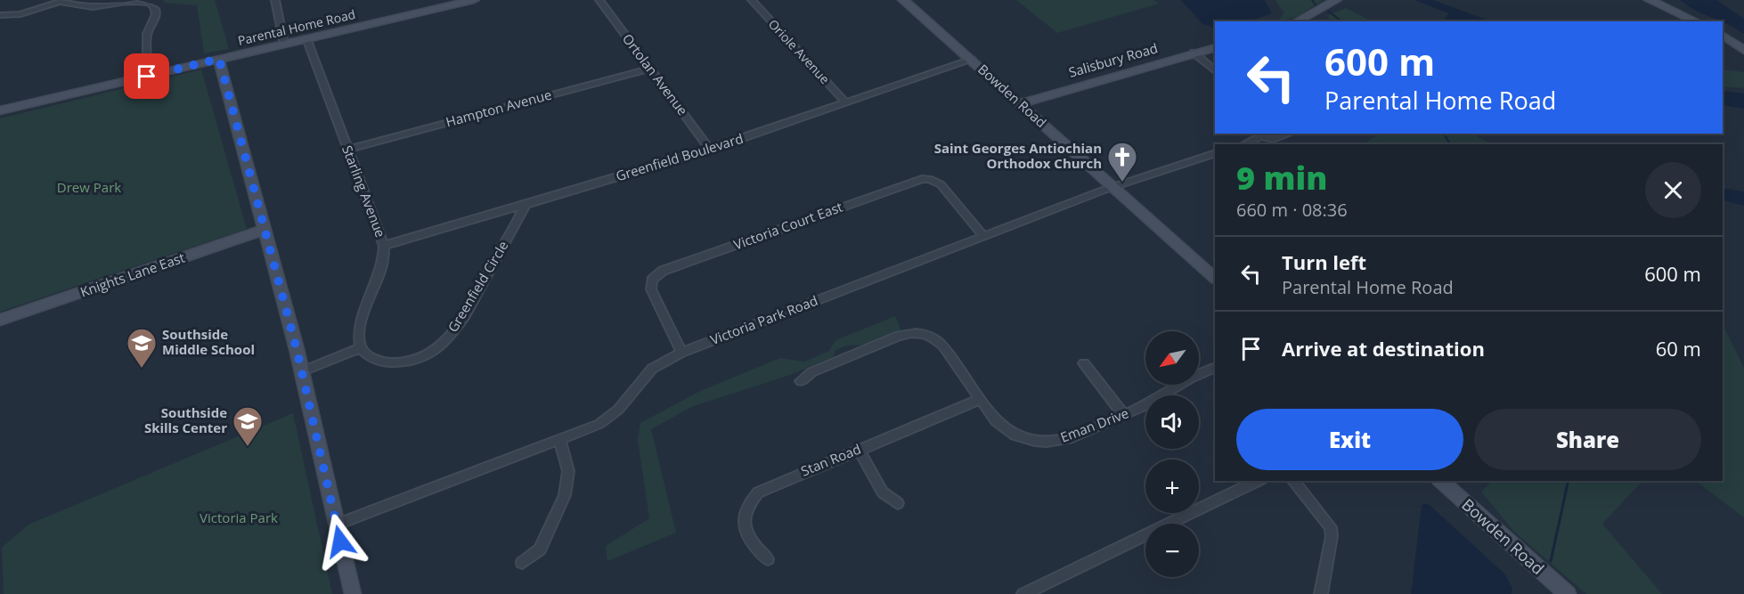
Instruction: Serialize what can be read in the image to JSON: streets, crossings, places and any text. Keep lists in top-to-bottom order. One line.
{"streets":{"street":["Parental Home Road","Oriole Avenue","Salisbury Road","Ortolan Avenue","Bowden Road","Hampton Avenue","Greenfield Boulevard","Starling Avenue","Victoria Court East","Knights Lane East","Greenfield Circle","Victoria Park Road","Eman Drive","Stan Road"]},"crossings":[["Parental Home Road","Starling Avenue"],["Oriole Avenue","Greenfield Boulevard"],["Salisbury Road","Bowden Road"],["Ortolan Avenue","Hampton Avenue"],["Ortolan Avenue","Greenfield Boulevard"],["Bowden Road","Greenfield Boulevard"],["Bowden Road","Victoria Park Road"],["Hampton Avenue","Starling Avenue"],["Greenfield Boulevard","Starling Avenue"],["Greenfield Boulevard","Greenfield Circle"],["Starling Avenue","Greenfield Circle"],["Victoria Court East","Victoria Park Road"],["Eman Drive","Stan Road"]],"parks":["Drew Park","Victoria Park"],"places":{"church":["Saint Georges Antiochian Orthodox Church"],"school or university":["Southside Middle School","Southside Skills Center"]},"north":"bottom left","page":{"turn":["600 m","Parental Home Road"],"heading":["9 min","660 m · 08:36"],"list":[{"name":"Turn left","note":"Parental Home Road","value":"600 m"},{"name":"Arrive at destination","value":"60 m"}],"map_buttons":["+","−"],"buttons":["Exit","Share"]}}
